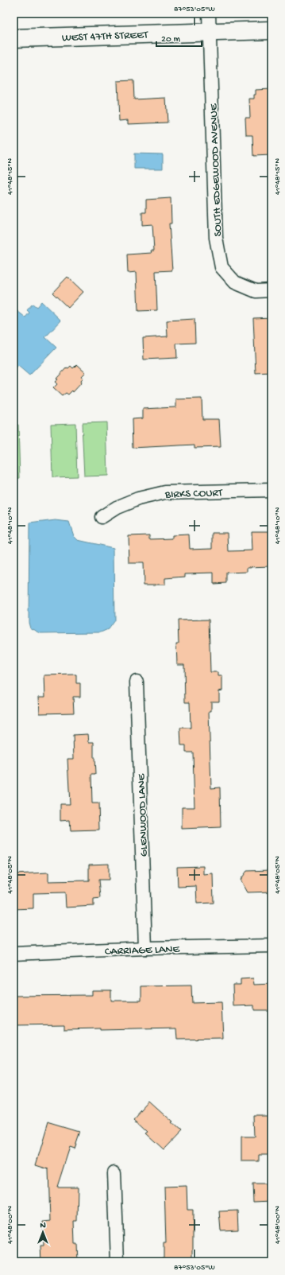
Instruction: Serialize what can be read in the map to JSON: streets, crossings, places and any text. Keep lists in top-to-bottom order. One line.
{"streets":{"main road":["WEST 47TH STREET"],"street":["SOUTH EDGEWOOD AVENUE","BIRKS COURT","GLENWOOD LANE","CARRIAGE LANE"]},"crossings":[["WEST 47TH STREET","SOUTH EDGEWOOD AVENUE"],["GLENWOOD LANE","CARRIAGE LANE"]],"scale_bar":"20 m","north":"top","coordinates":["87°53'05\"W","41°48'15\"N","41°48'10\"N","41°48'05\"N","41°48'00\"N"]}
